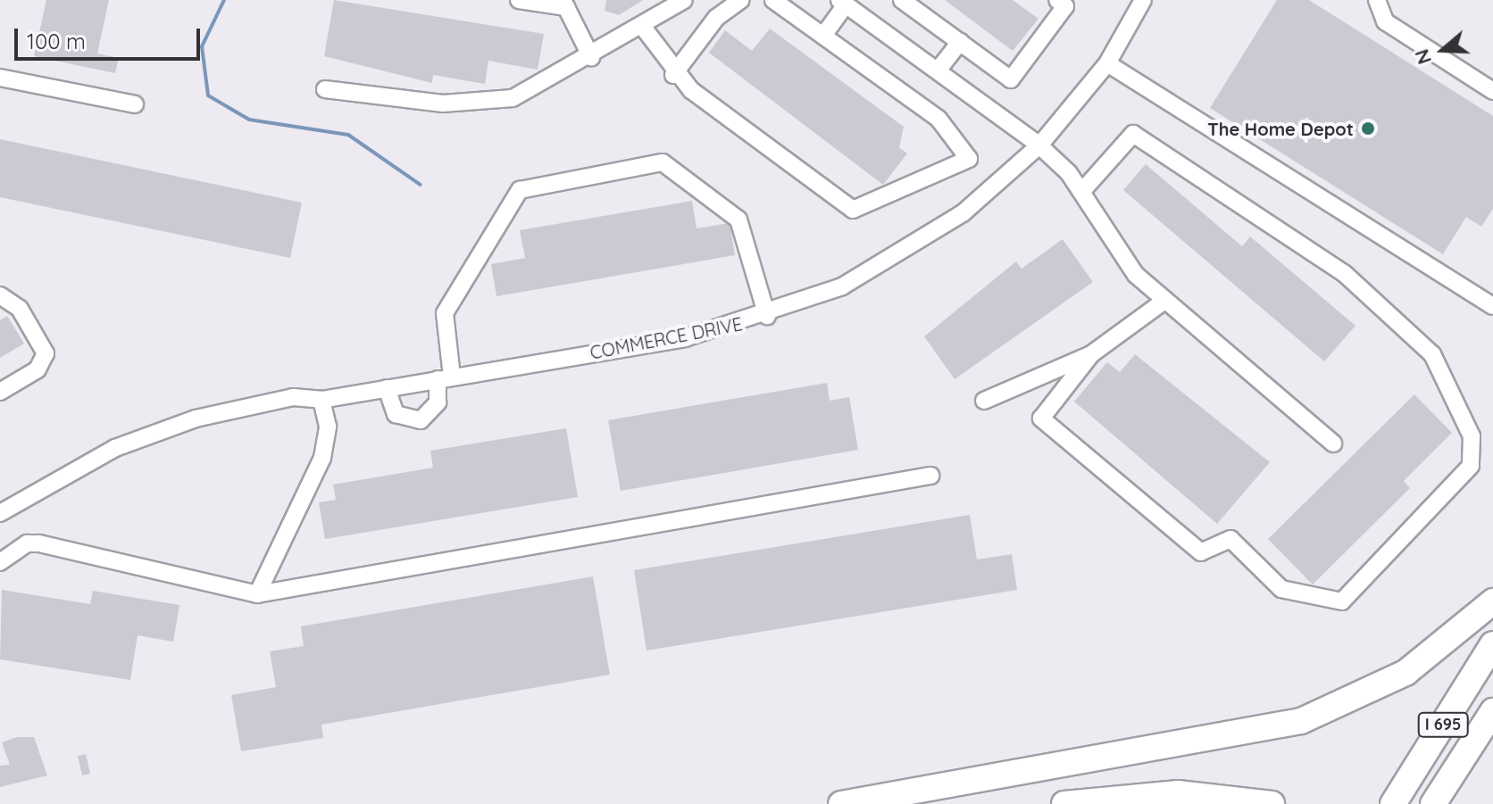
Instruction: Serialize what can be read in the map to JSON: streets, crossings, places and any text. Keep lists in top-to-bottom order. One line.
{"streets":{"highway":["I 695"],"street":["COMMERCE DRIVE"]},"places":["The Home Depot"],"scale_bar":"100 m","north":"left"}
